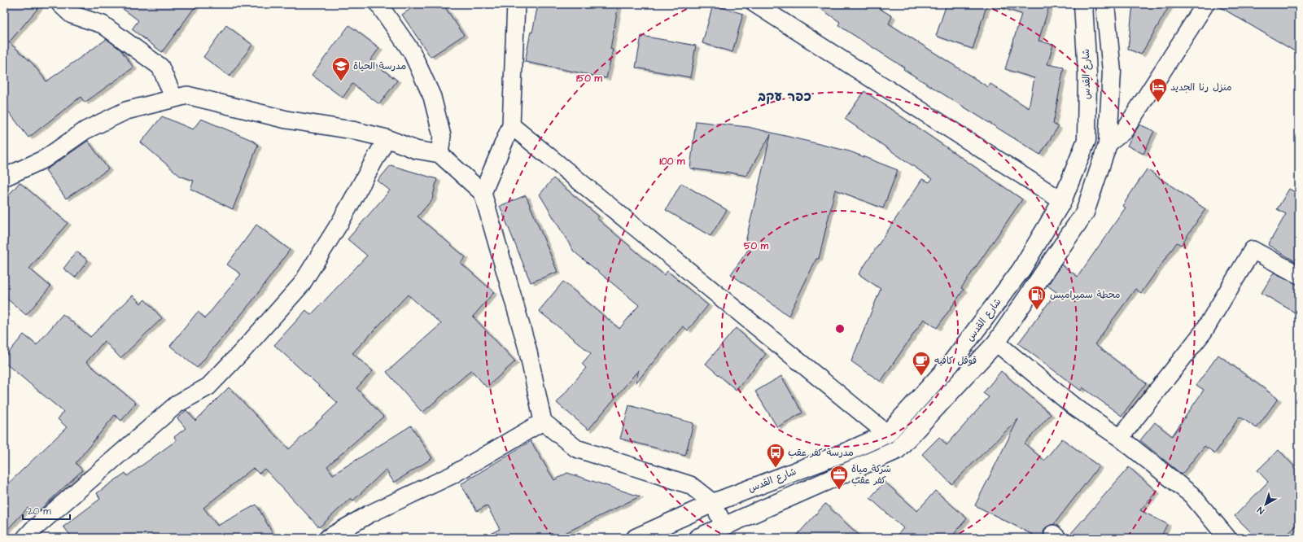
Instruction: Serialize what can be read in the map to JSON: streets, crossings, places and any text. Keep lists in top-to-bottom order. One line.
{"streets":{"main road":["شارع القدس"]},"districts":["כפר עקב"],"places":{"school or university":["مدرسة الحياة"],"hotel":["منزل رنا الجديد"],"fuel station":["محطة سميراميس"],"cafe":["قوقل كافيه"],"bus stop":["مدرسة كفر عقب"],"office":["شركة مياة كفر عقب"]},"scale_bar":"20 m","north":"bottom left","rings":["150 m","100 m","50 m"]}
